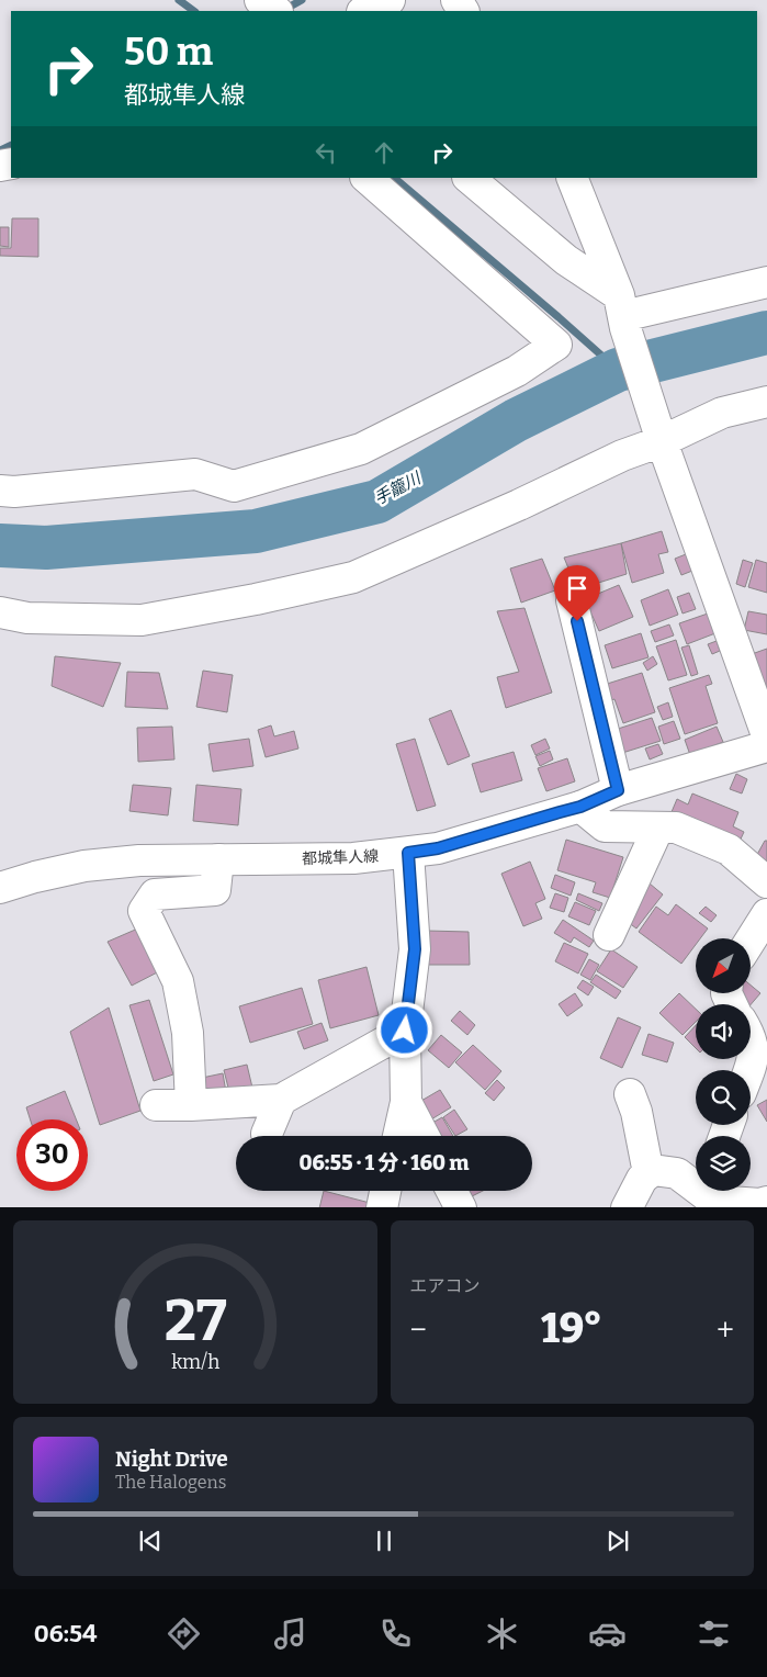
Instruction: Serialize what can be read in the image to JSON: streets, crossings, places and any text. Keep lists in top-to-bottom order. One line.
{"streets":{"street":["都城隼人線"]},"water":["手籠川"],"north":"bottom left","page":{"turn":["50 m","都城隼人線"],"limit":"30","trip":"06:55 · 1 分 · 160 m","tile":"エアコン","heat":["−","19°","+"],"song":["Night Drive","The Halogens"],"tabs":"06:54","gauge":["27","km/h"]}}
